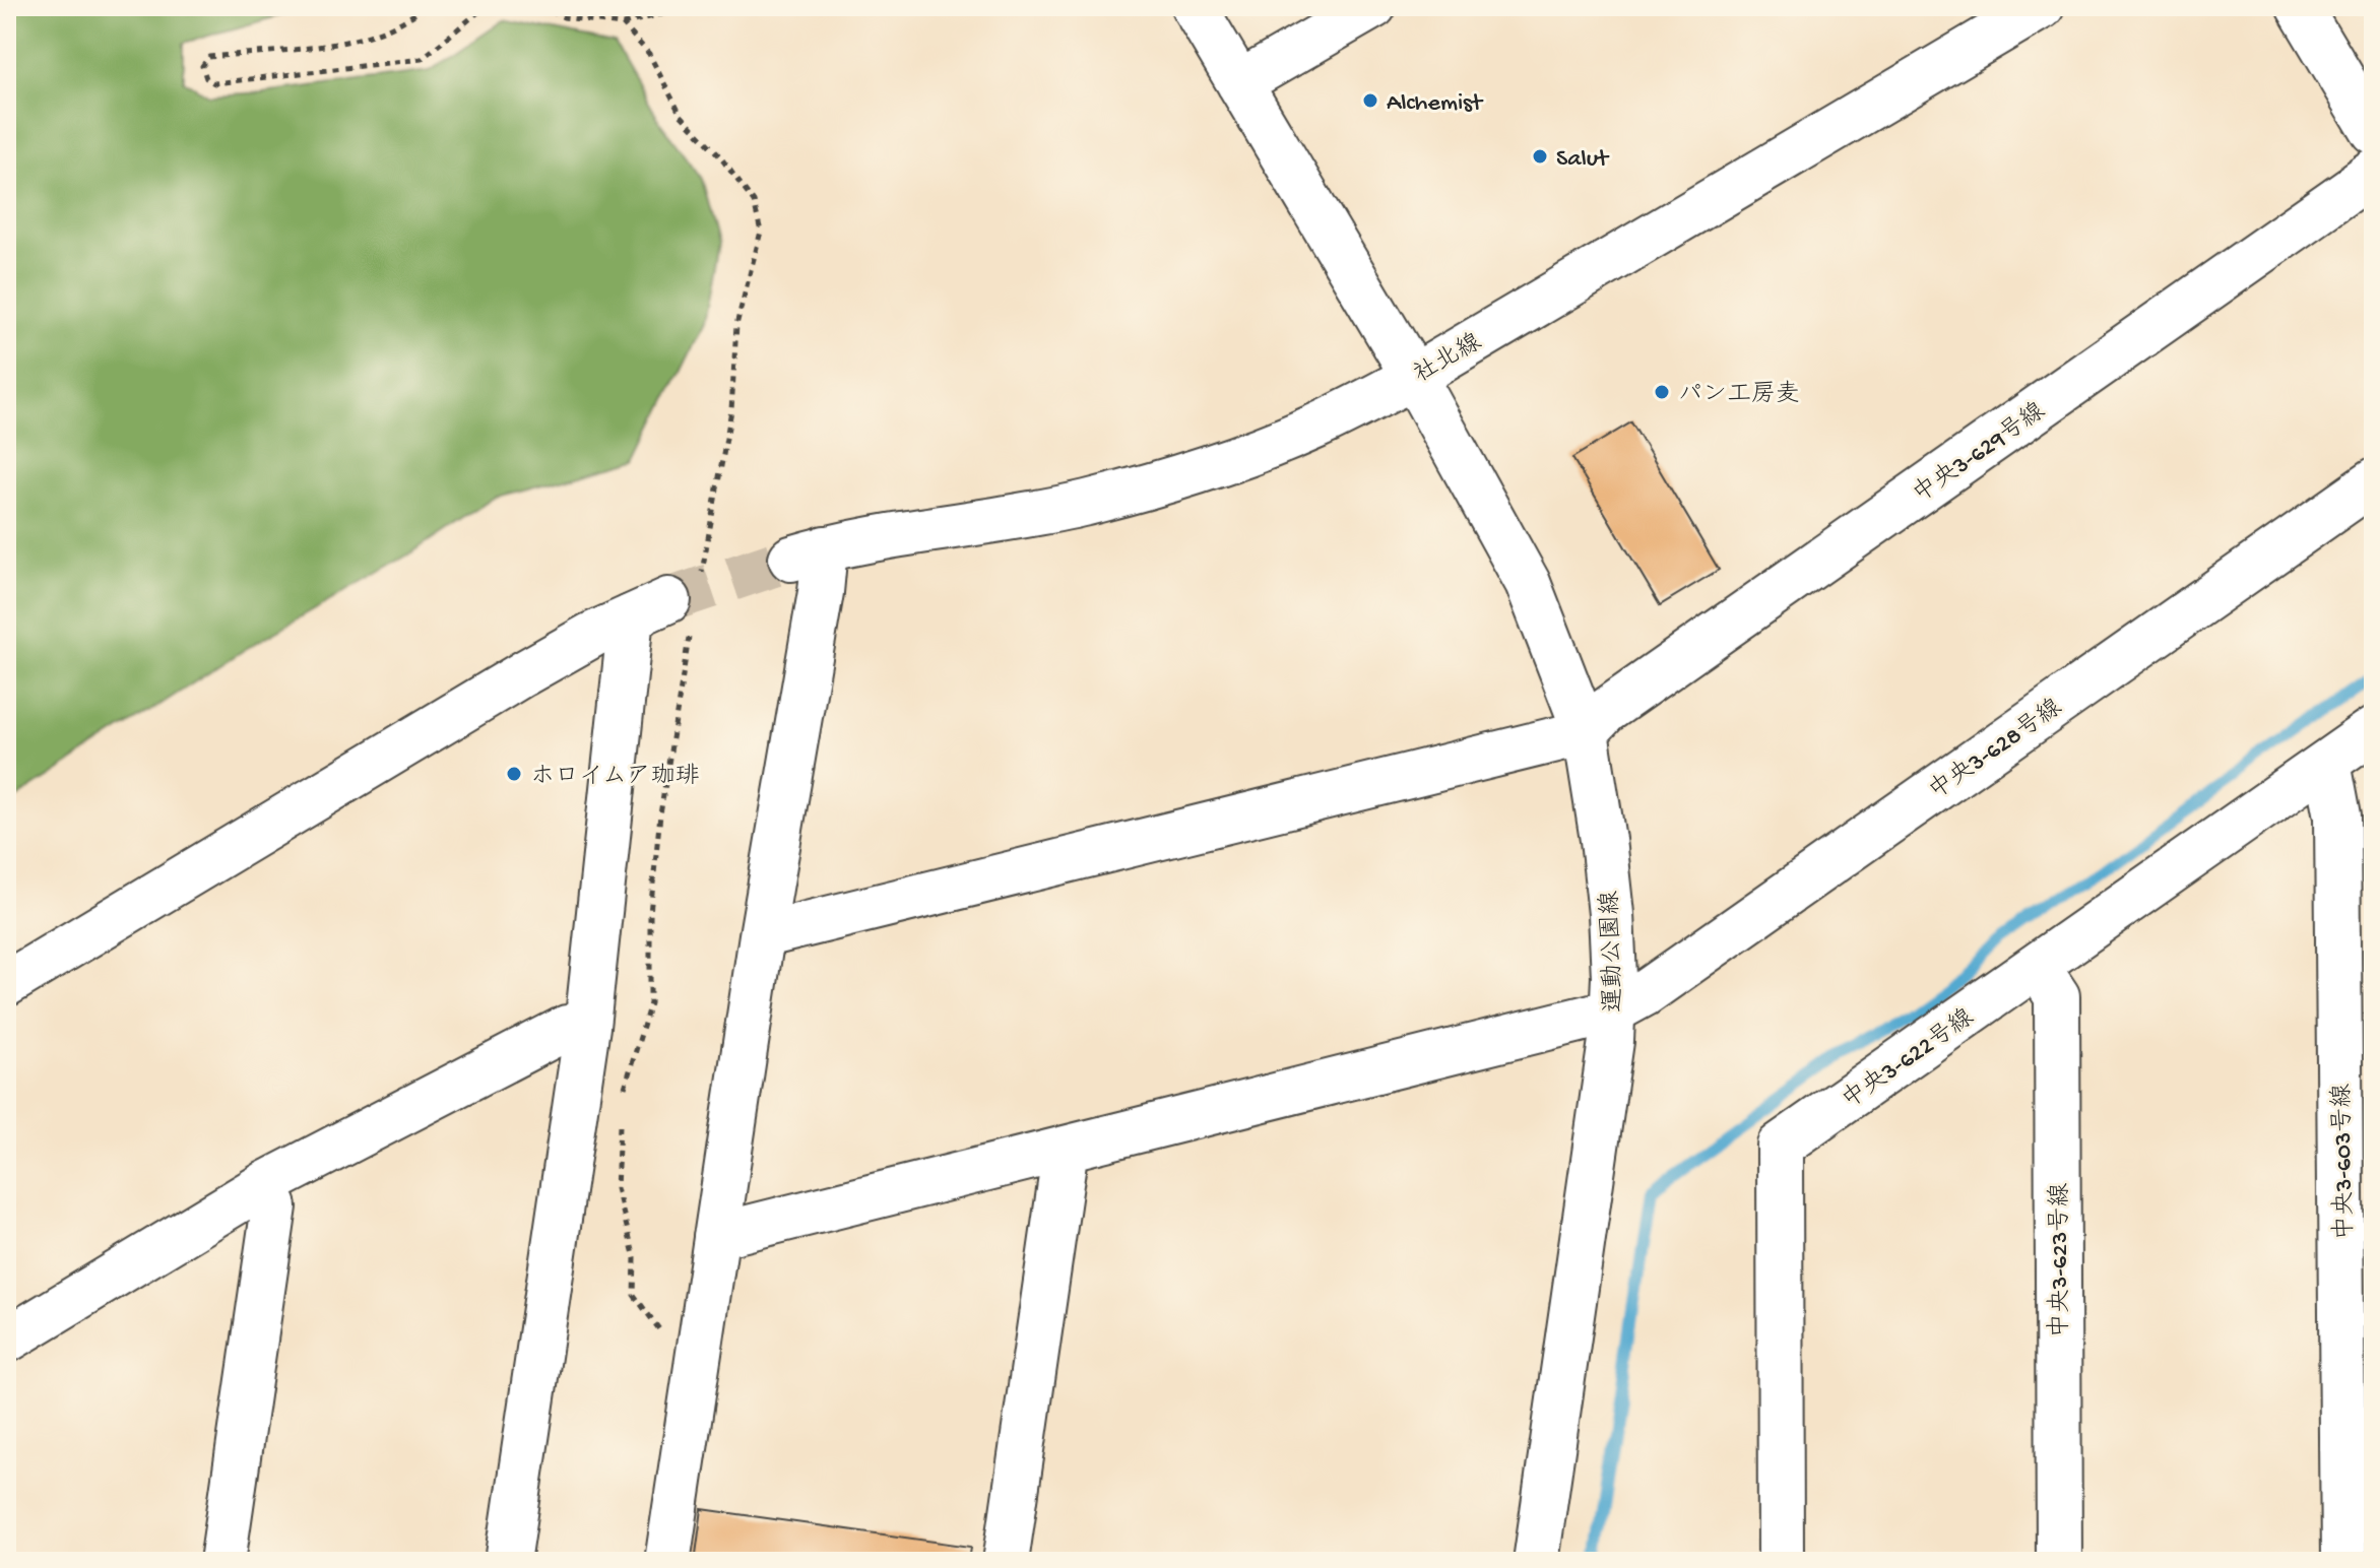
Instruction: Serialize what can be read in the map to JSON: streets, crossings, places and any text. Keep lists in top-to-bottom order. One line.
{"streets":{"street":["社北線","中央3-629号線","中央3-628号線","運動公園線","中央3-622号線","中央3-603号線","中央3-623号線"]},"crossings":[["社北線","運動公園線"],["中央3-629号線","運動公園線"],["中央3-628号線","運動公園線"],["中央3-622号線","中央3-603号線"],["中央3-622号線","中央3-623号線"]],"places":["Alchemist","Salut","パン工房麦","ホロイムア珈琲"]}
